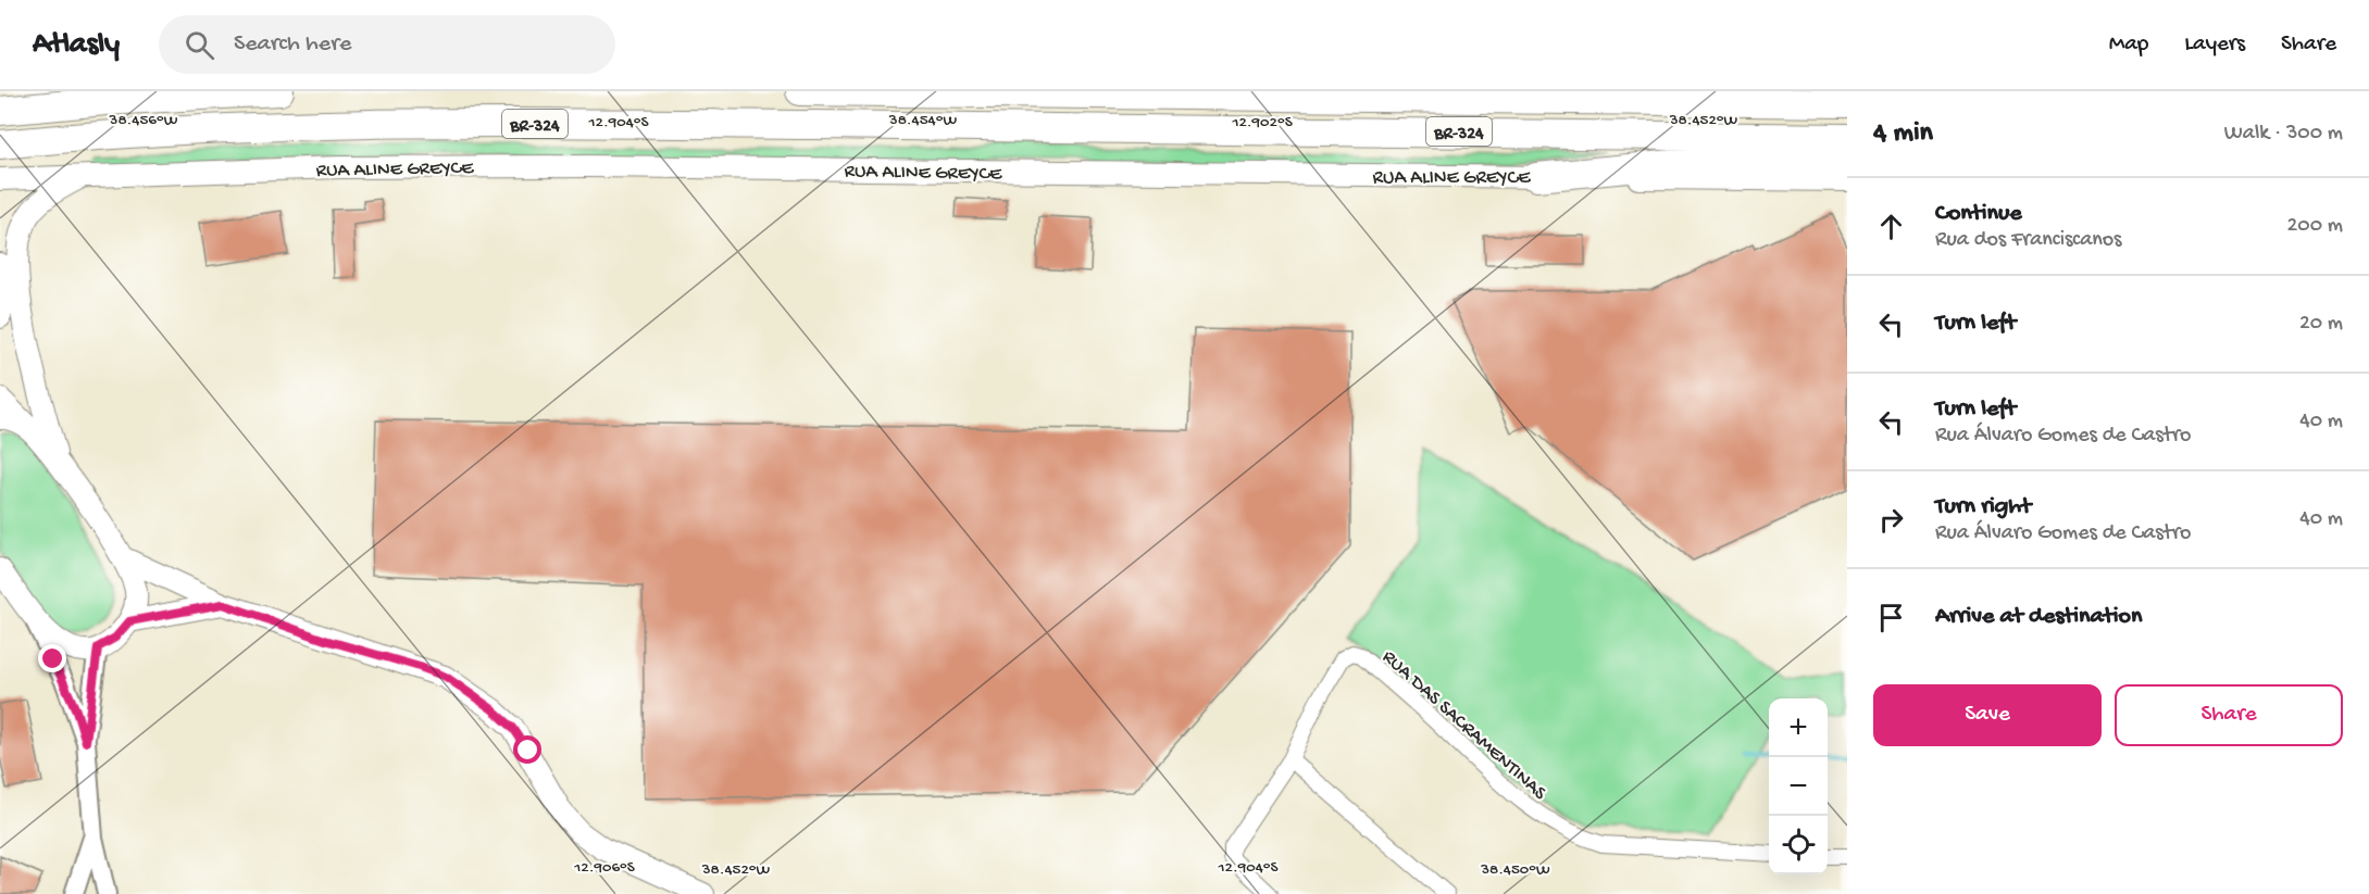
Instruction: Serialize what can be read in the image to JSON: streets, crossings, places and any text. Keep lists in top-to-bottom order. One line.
{"streets":{"highway":["BR-324"],"main road":["RUA ALINE GREYCE"],"street":["RUA DAS SACRAMENTINAS"]},"page":{"header":"Atlasly","search":"Search here","nav":["Map","Layers","Share"],"heading":["4 min","Walk · 300 m"],"list":[["Continue","Rua dos Franciscanos","200 m"],["Turn left","20 m"],["Turn left","Rua Álvaro Gomes de Castro","40 m"],["Turn right","Rua Álvaro Gomes de Castro","40 m"],"Arrive at destination"],"buttons":["Save","Share"],"map_buttons":["+","−"]},"coordinates":["38.456°W","38.452°W","38.454°W","12.904°S","12.902°S","12.906°S","38.450°W"]}
